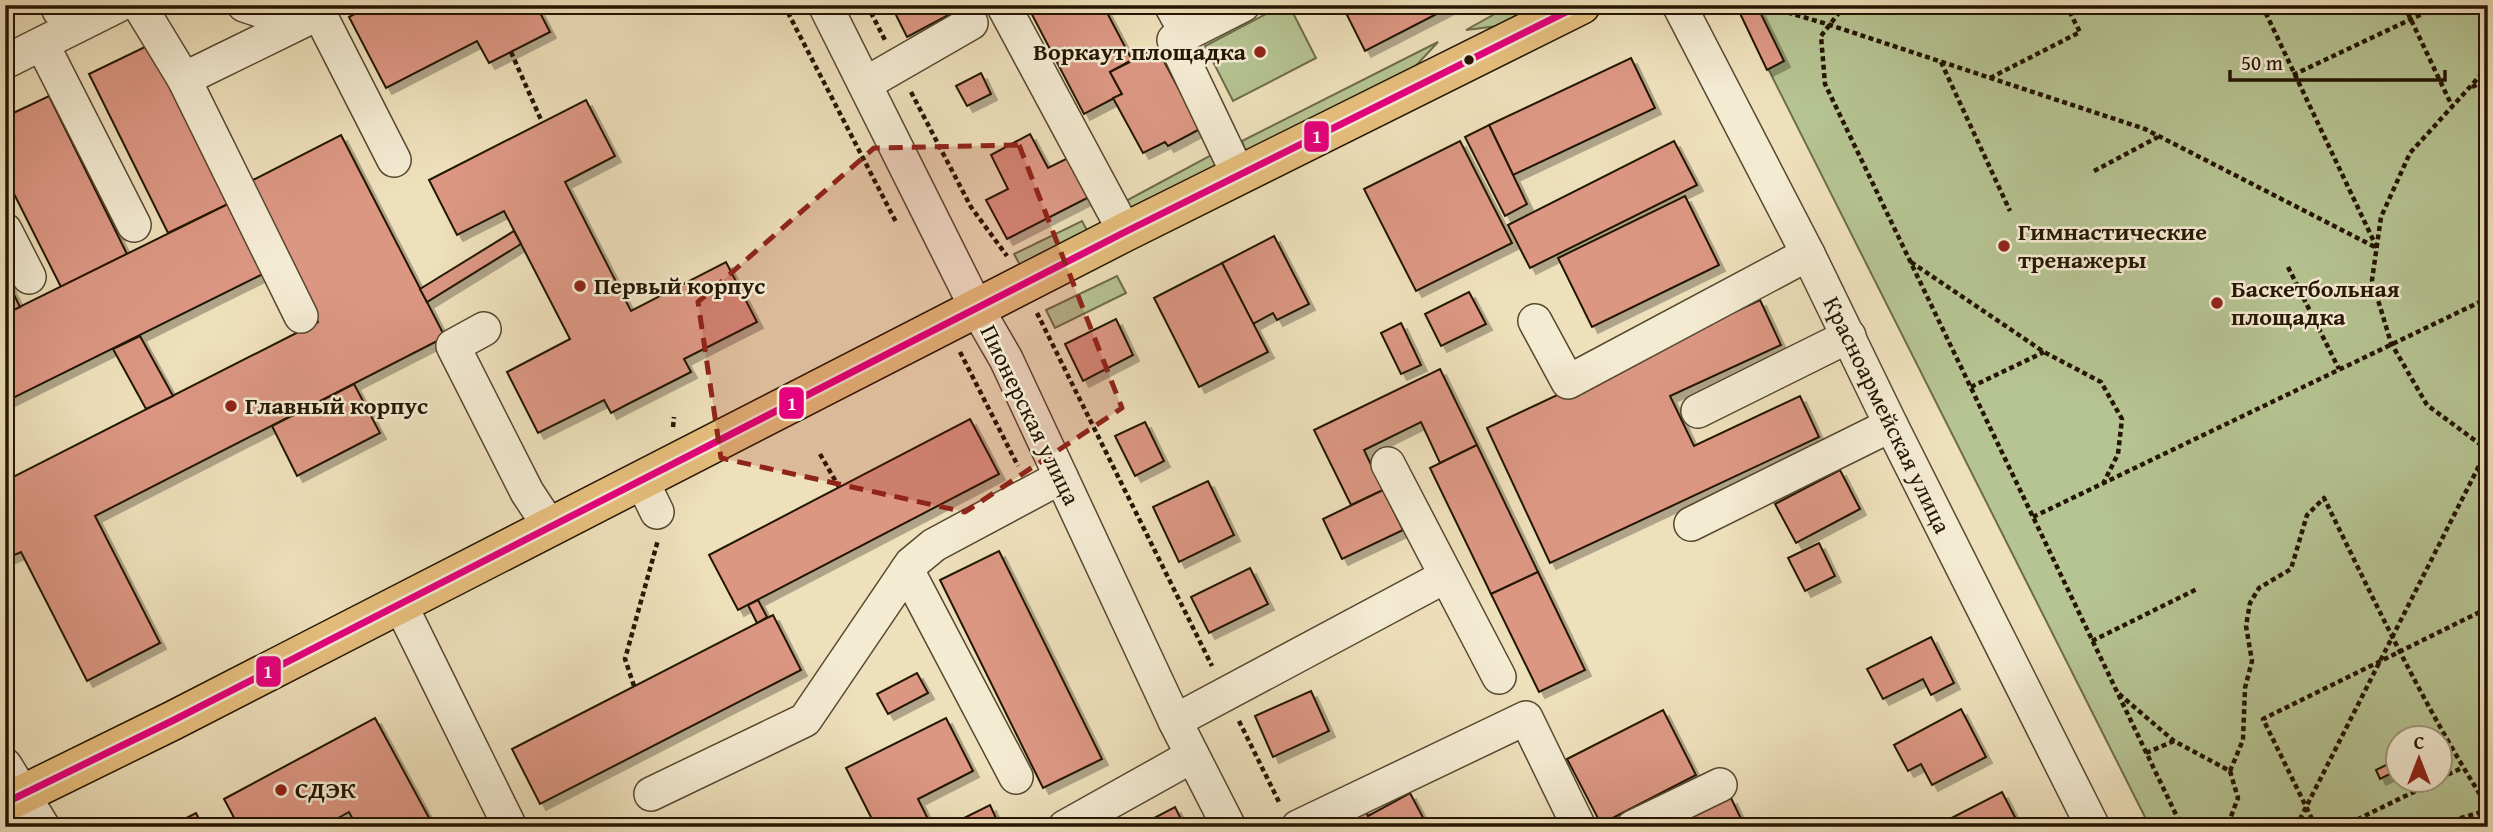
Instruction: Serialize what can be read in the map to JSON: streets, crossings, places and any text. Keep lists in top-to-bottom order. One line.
{"streets":{"street":["Пионерская улица","Красноармейская улица"]},"places":["Воркаут площадка","Гимнастические тренажеры","Первый корпус","Баскетбольная площадка","Главный корпус","СДЭК"],"lines":["transit line 1"],"scale_bar":"50 m","north":"top"}
